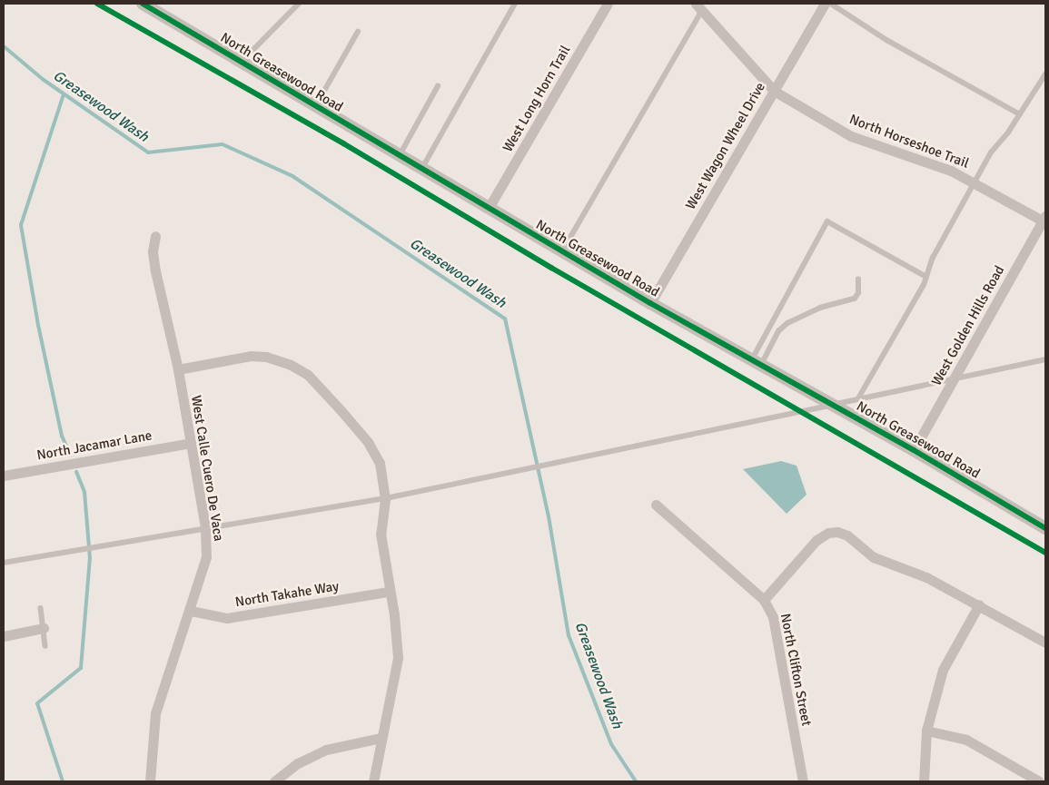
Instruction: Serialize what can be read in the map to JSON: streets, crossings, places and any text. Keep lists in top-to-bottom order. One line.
{"streets":{"street":["North Greasewood Road","West Long Horn Trail","North Horseshoe Trail","West Wagon Wheel Drive","West Golden Hills Road","North Jacamar Lane","West Calle Cuero De Vaca","North Takahe Way","North Clifton Street"]},"crossings":[["North Greasewood Road","West Long Horn Trail"],["North Greasewood Road","West Wagon Wheel Drive"],["North Greasewood Road","West Golden Hills Road"],["North Horseshoe Trail","West Wagon Wheel Drive"],["North Horseshoe Trail","West Golden Hills Road"],["North Jacamar Lane","West Calle Cuero De Vaca"],["West Calle Cuero De Vaca","North Takahe Way"]],"water":["Greasewood Wash"]}
